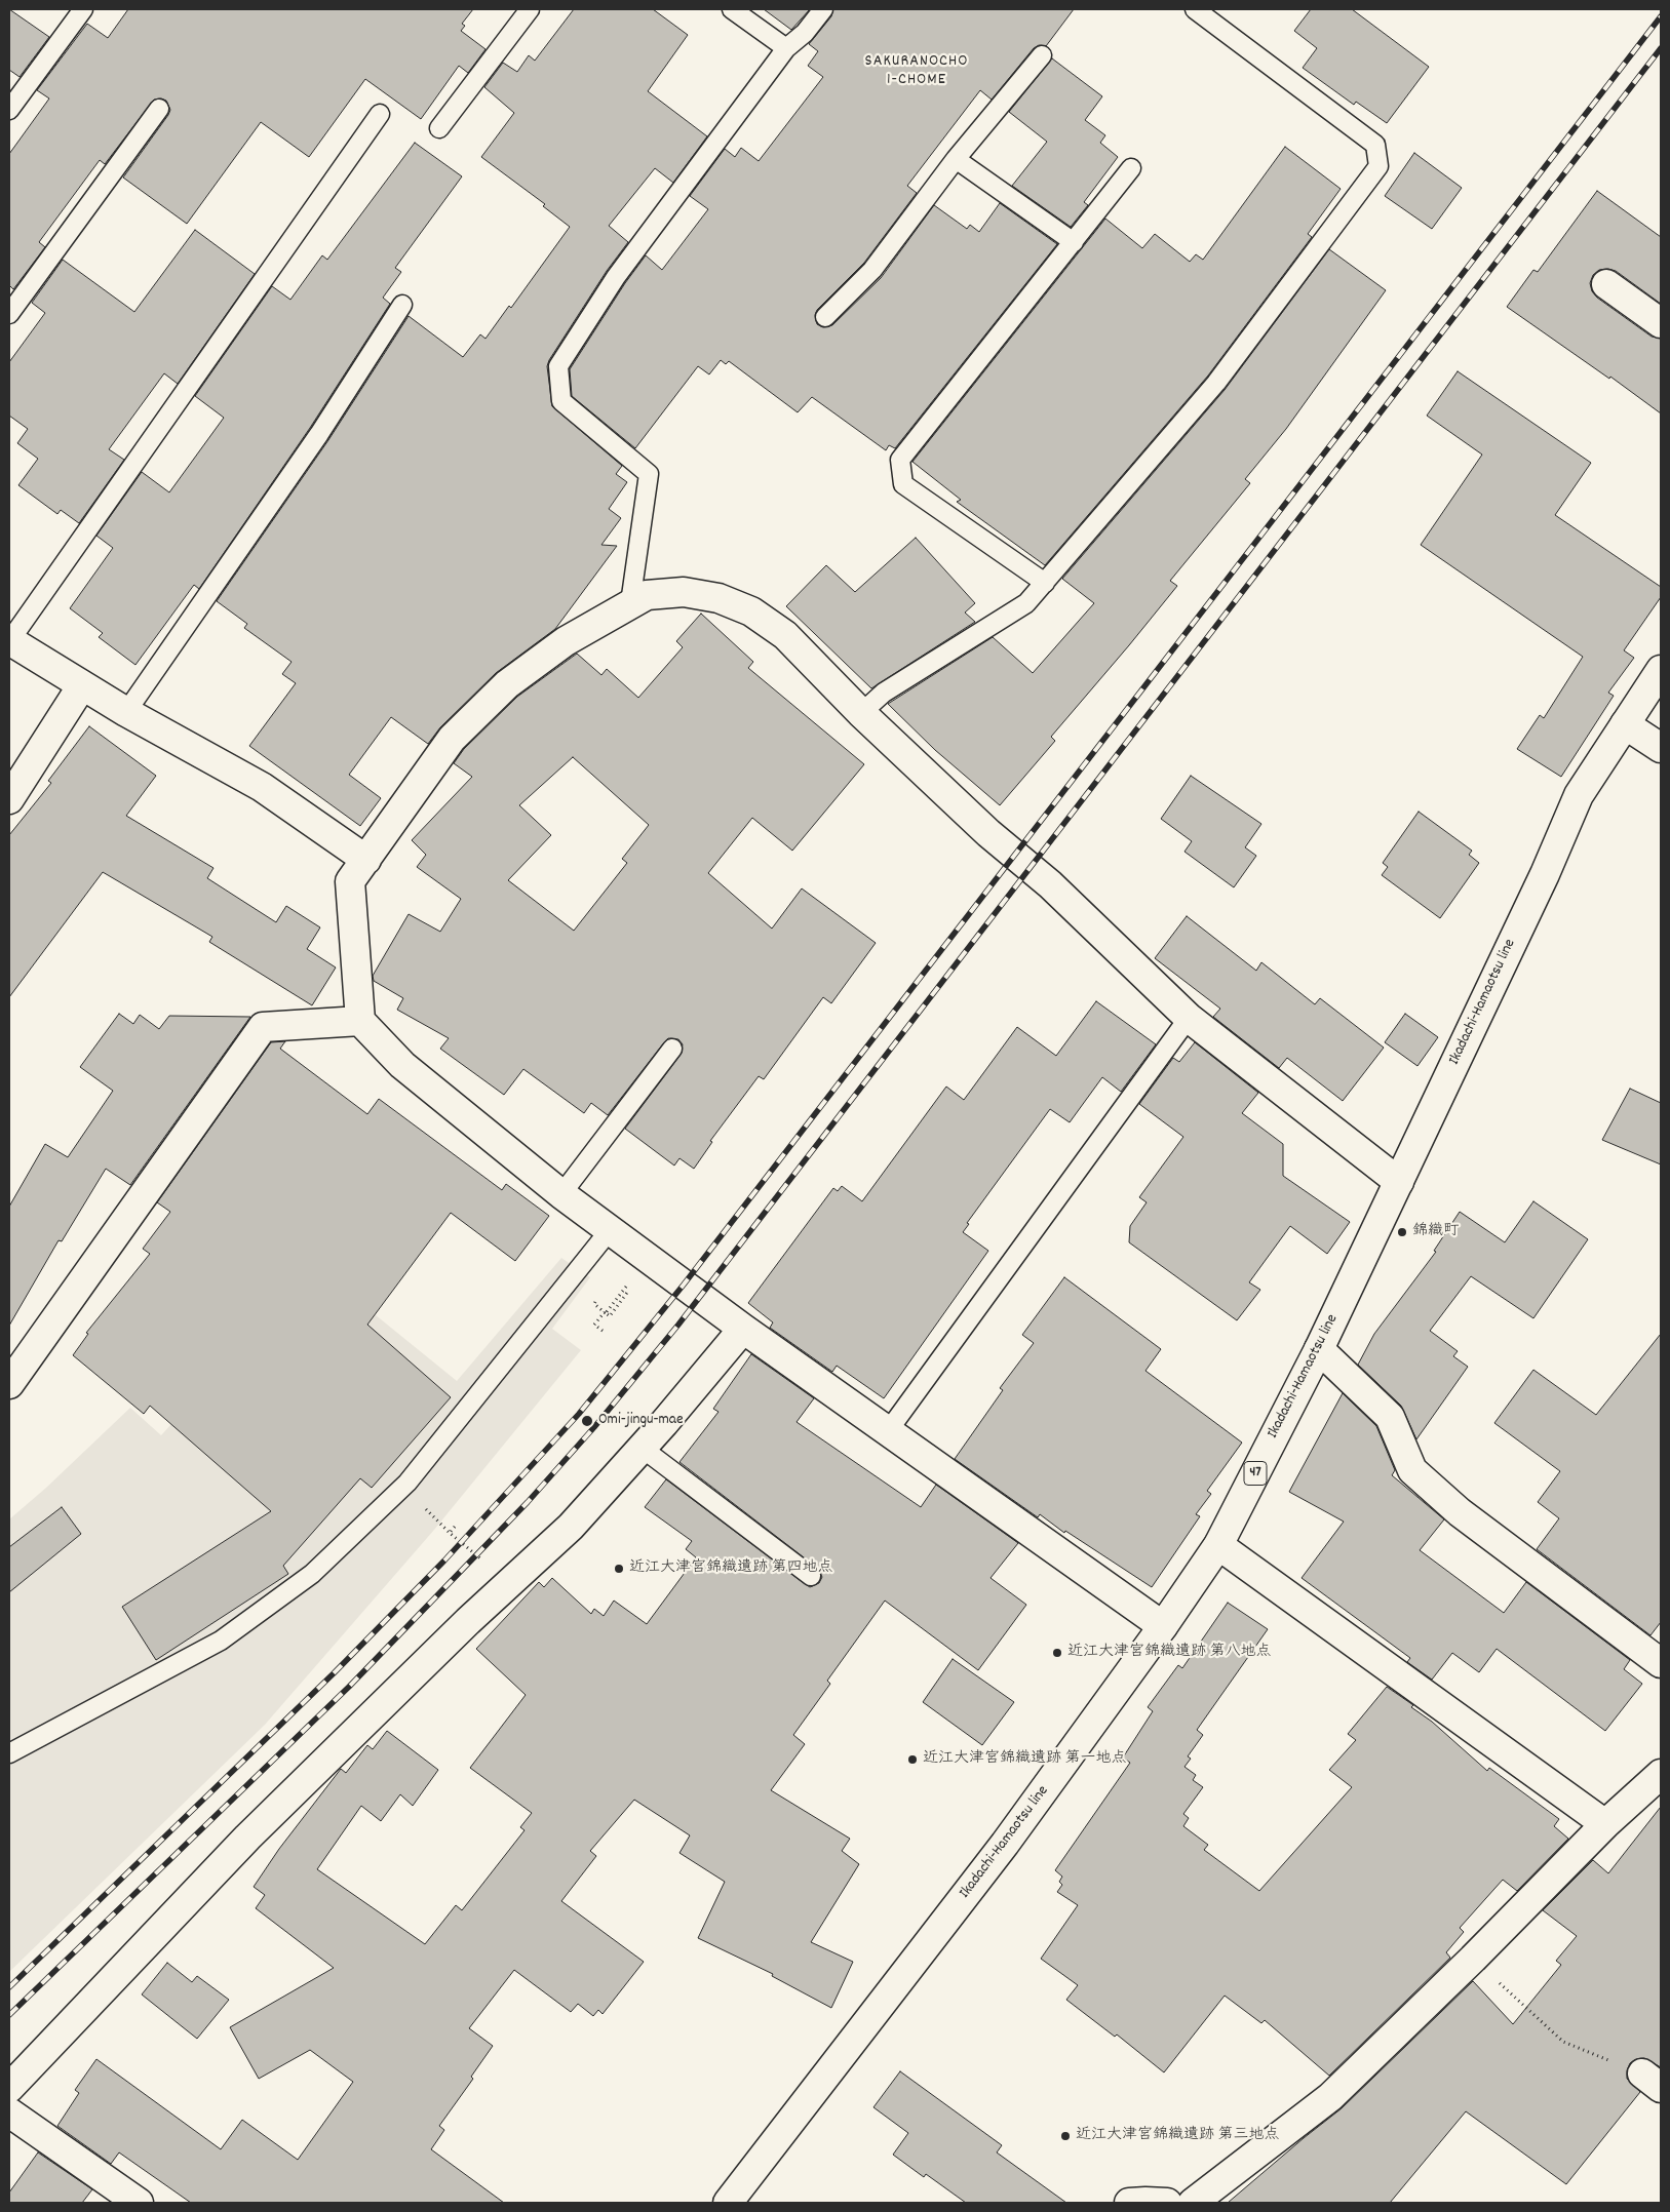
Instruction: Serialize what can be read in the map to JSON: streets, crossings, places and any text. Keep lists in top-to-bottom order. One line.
{"streets":{"street":["Ikadachi-Hamaotsu line","47"]},"districts":["SAKURANOCHO 1-CHOME"],"places":["錦織町","Omi-jingu-mae","近江大津宮錦織遺跡 第四地点","近江大津宮錦織遺跡 第八地点","近江大津宮錦織遺跡 第一地点","近江大津宮錦織遺跡 第三地点"]}
